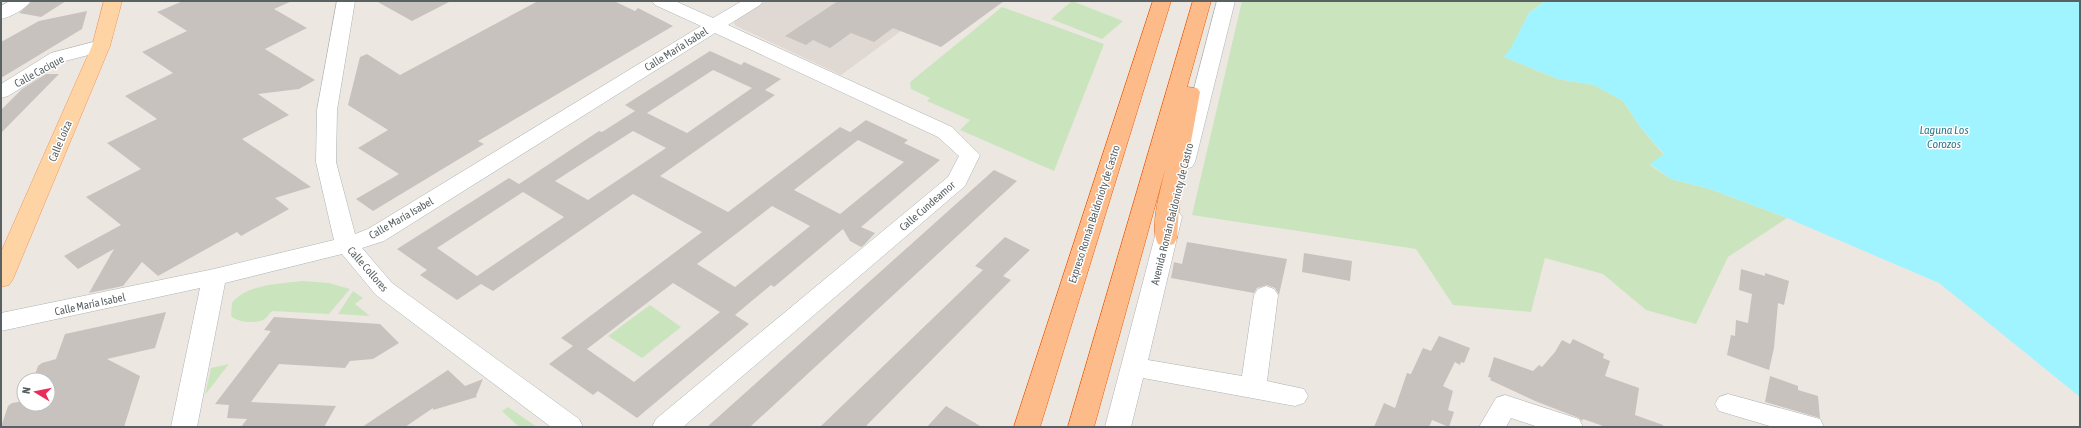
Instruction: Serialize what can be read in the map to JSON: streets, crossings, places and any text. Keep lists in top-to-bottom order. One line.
{"streets":{"highway":["Expreso Román Baldorioty de Castro"],"main road":["Calle Loíza"],"street":["Calle María Isabel","Calle Cacique","Calle Cundeamor","Avenida Román Baldorioty de Castro","Calle Collores"]},"crossings":[["Calle María Isabel","Calle Cundeamor"],["Calle María Isabel","Calle Collores"],["Calle Cacique","Calle Loíza"]],"water":["Laguna Los Corozos"],"north":"left"}
